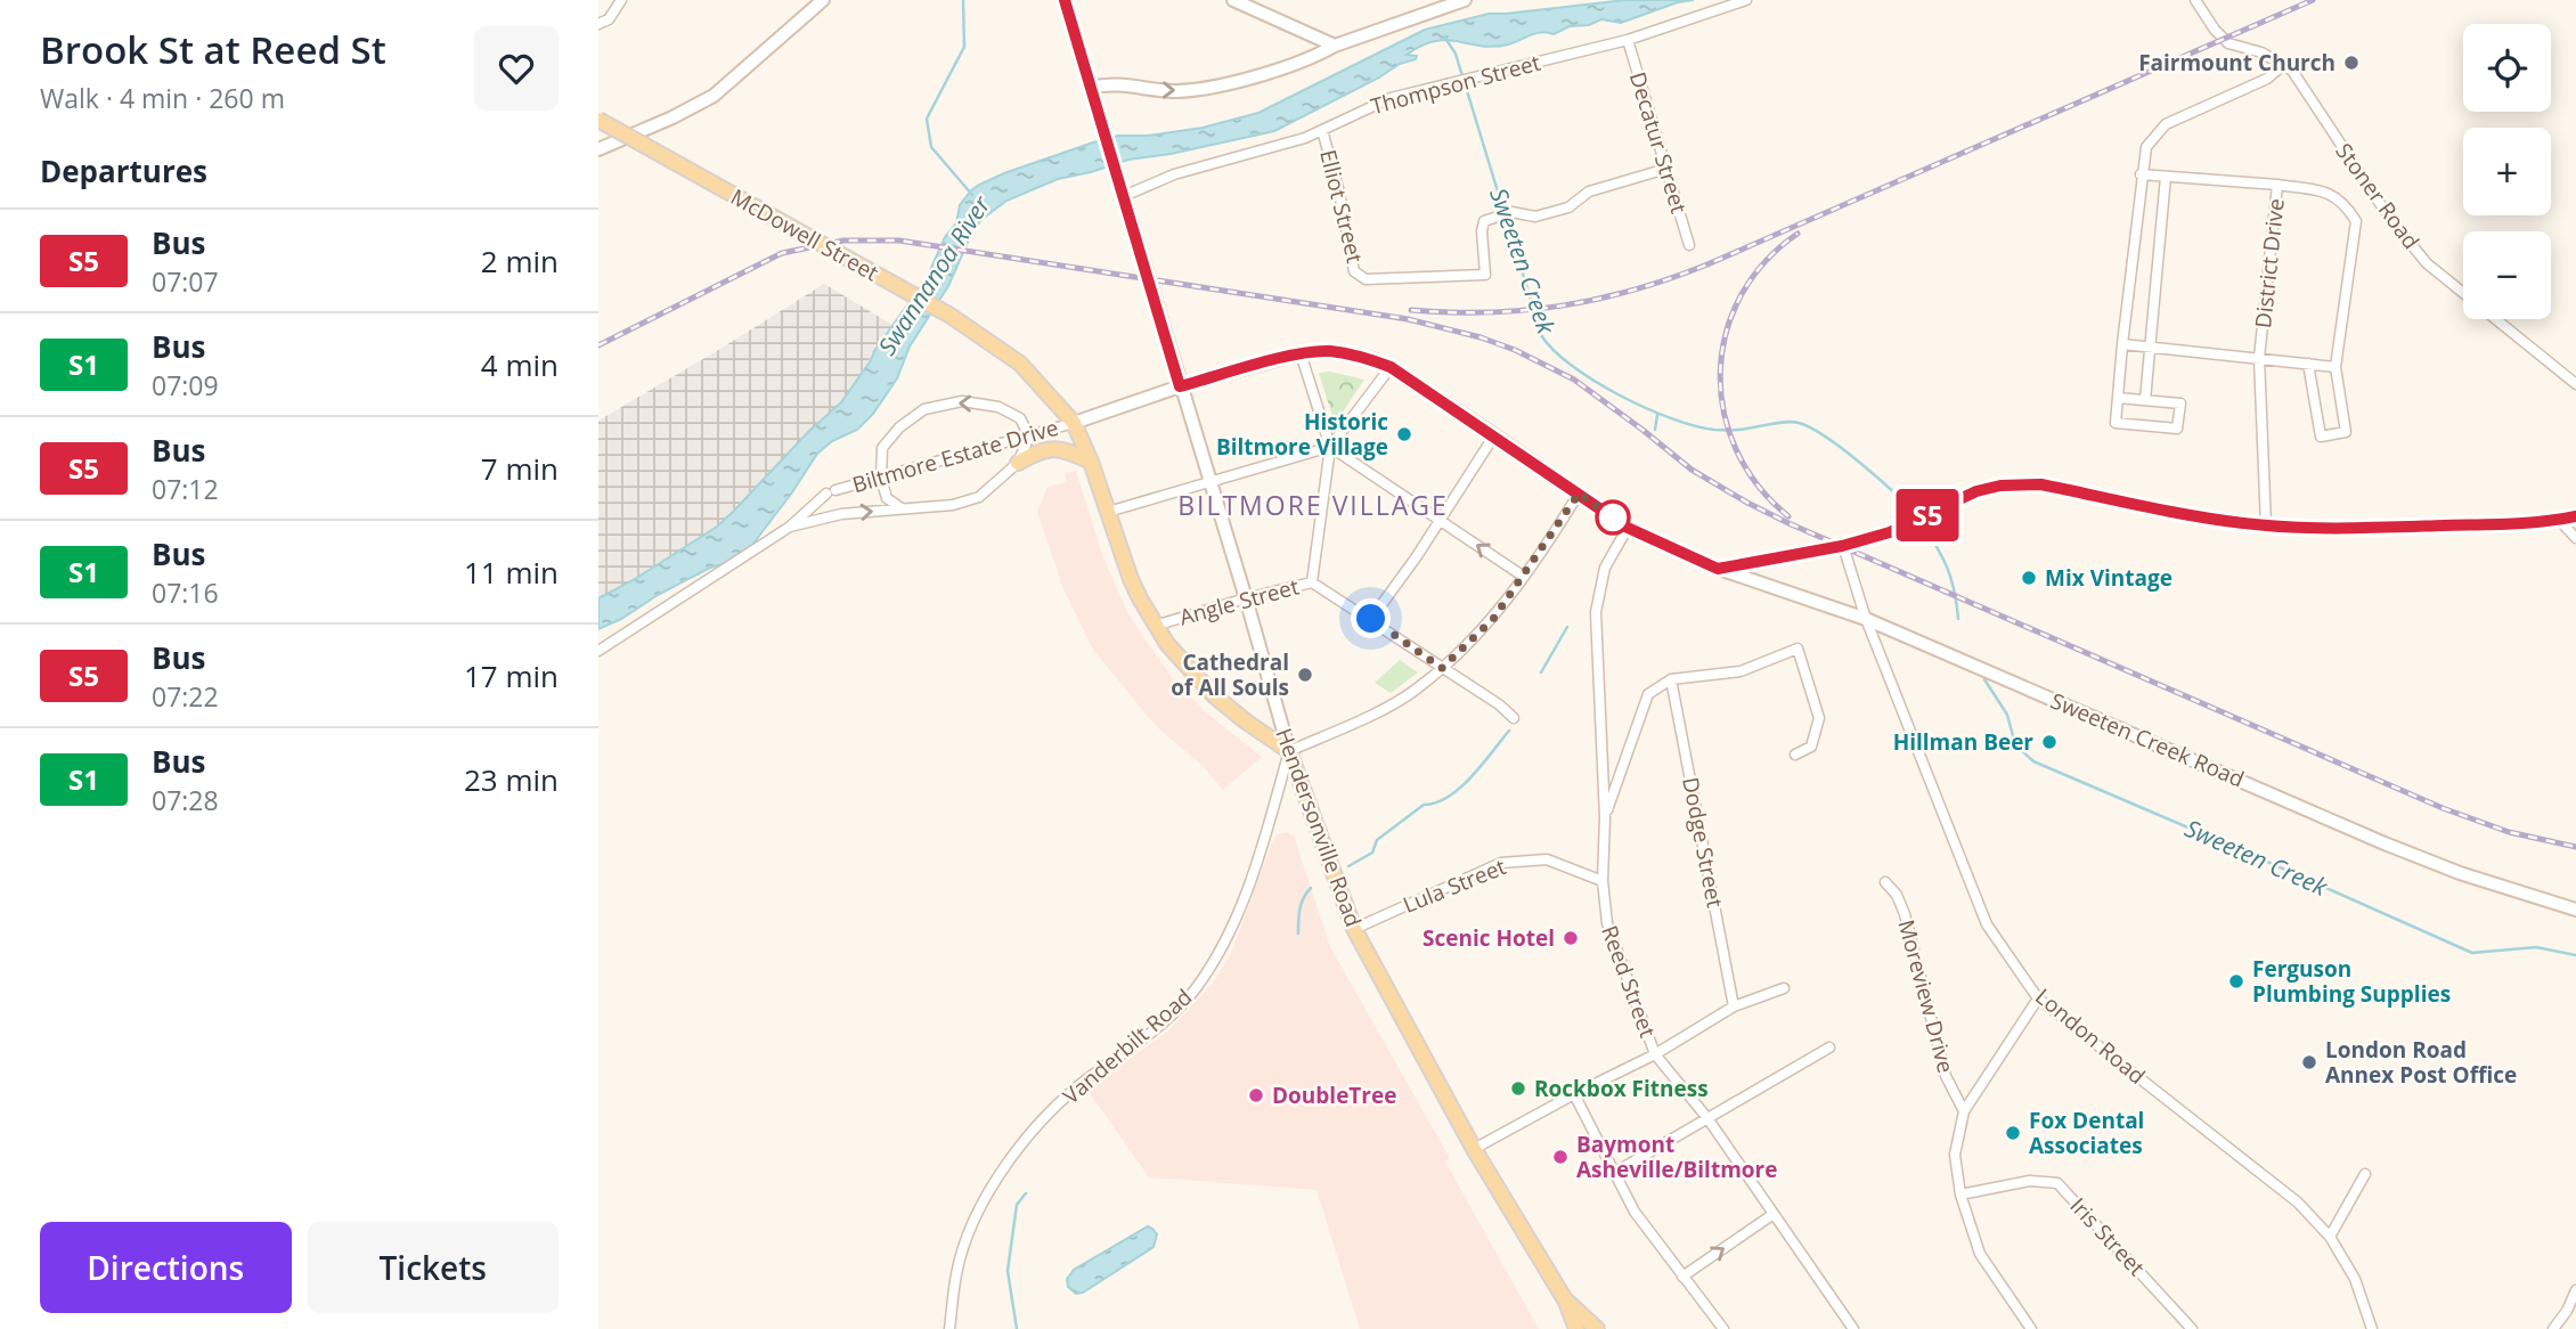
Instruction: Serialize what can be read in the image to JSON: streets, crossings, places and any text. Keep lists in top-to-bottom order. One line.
{"streets":{"main road":["McDowell Street","Sweeten Creek Road","Hendersonville Road"],"street":["Thompson Street","Decatur Street","Stoner Road","Elliot Street","District Drive","Biltmore Estate Drive","Angle Street","Dodge Street","Lula Street","Reed Street","Moreview Drive","London Road","Vanderbilt Road","Iris Street"]},"crossings":[["Thompson Street","Decatur Street"],["Thompson Street","Elliot Street"],["Thompson Street","Hendersonville Road"],["Decatur Street","Elliot Street"],["McDowell Street","Biltmore Estate Drive"],["McDowell Street","Angle Street"],["McDowell Street","Sweeten Creek Road"],["McDowell Street","Hendersonville Road"],["McDowell Street","Vanderbilt Road"],["Biltmore Estate Drive","Sweeten Creek Road"],["Angle Street","Hendersonville Road"],["Sweeten Creek Road","Hendersonville Road"],["Sweeten Creek Road","Reed Street"],["Sweeten Creek Road","London Road"],["Hendersonville Road","Lula Street"],["Hendersonville Road","Vanderbilt Road"],["Lula Street","Reed Street"]],"districts":["BILTMORE VILLAGE"],"water":["Sweeten Creek","Swannanoa River"],"places":["Fairmount Church","Historic Biltmore Village","Mix Vintage","Cathedral of All Souls","Hillman Beer","Scenic Hotel","Ferguson Plumbing Supplies","London Road Annex Post Office","Rockbox Fitness","DoubleTree","Fox Dental Associates","Baymont Asheville/Biltmore"],"lines":["bus line S5"],"page":{"heading":[["Brook St at Reed St","Walk · 4 min · 260 m"],"Departures"],"on_map":"S5","map_buttons":["+","−"],"list":[{"mark":"S5","name":"Bus","note":"07:07","value":"2 min"},{"mark":"S1","name":"Bus","note":"07:09","value":"4 min"},{"mark":"S5","name":"Bus","note":"07:12","value":"7 min"},{"mark":"S1","name":"Bus","note":"07:16","value":"11 min"},{"mark":"S5","name":"Bus","note":"07:22","value":"17 min"},{"mark":"S1","name":"Bus","note":"07:28","value":"23 min"}],"buttons":["Directions","Tickets"]}}
